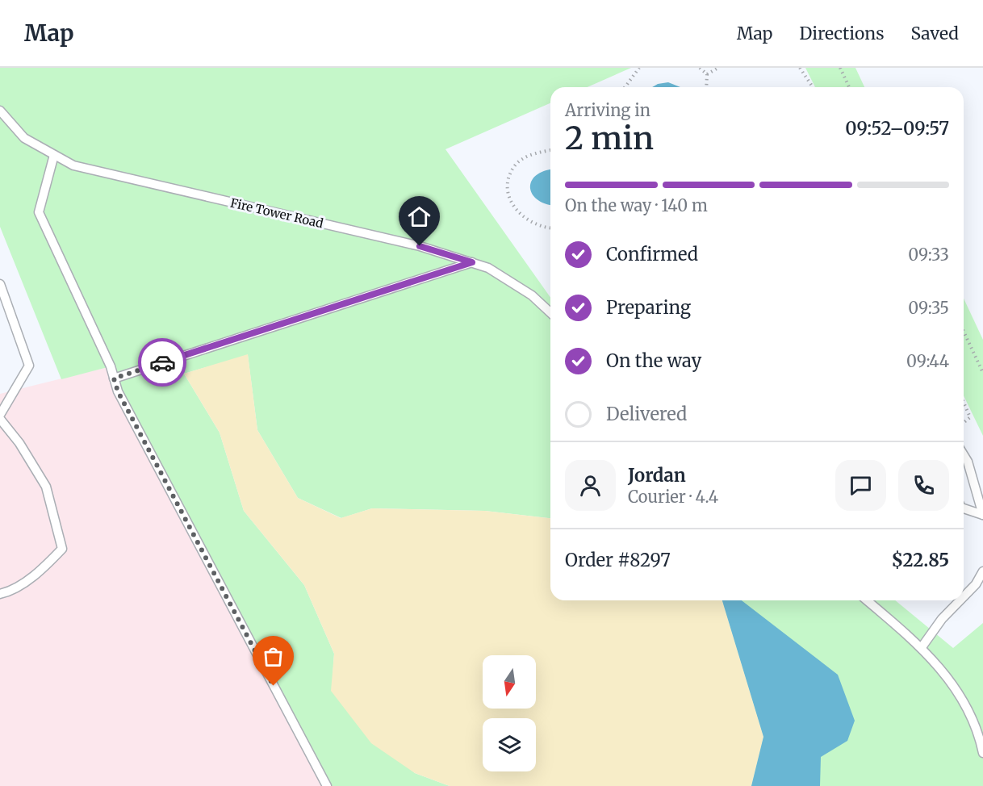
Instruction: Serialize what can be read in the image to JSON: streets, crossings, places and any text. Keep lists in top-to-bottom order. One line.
{"streets":{"lane":["Fire Tower Road"]},"north":"bottom","page":{"header":"Map","nav":["Map","Directions","Saved"],"heading":["2 min","Arriving in","09:52–09:57"],"panel":["Jordan","Courier · 4.4","Order #8297","$22.85"],"bar":"On the way · 140 m","list":[["Confirmed","09:33"],["Preparing","09:35"],["On the way","09:44"],"Delivered"]}}
